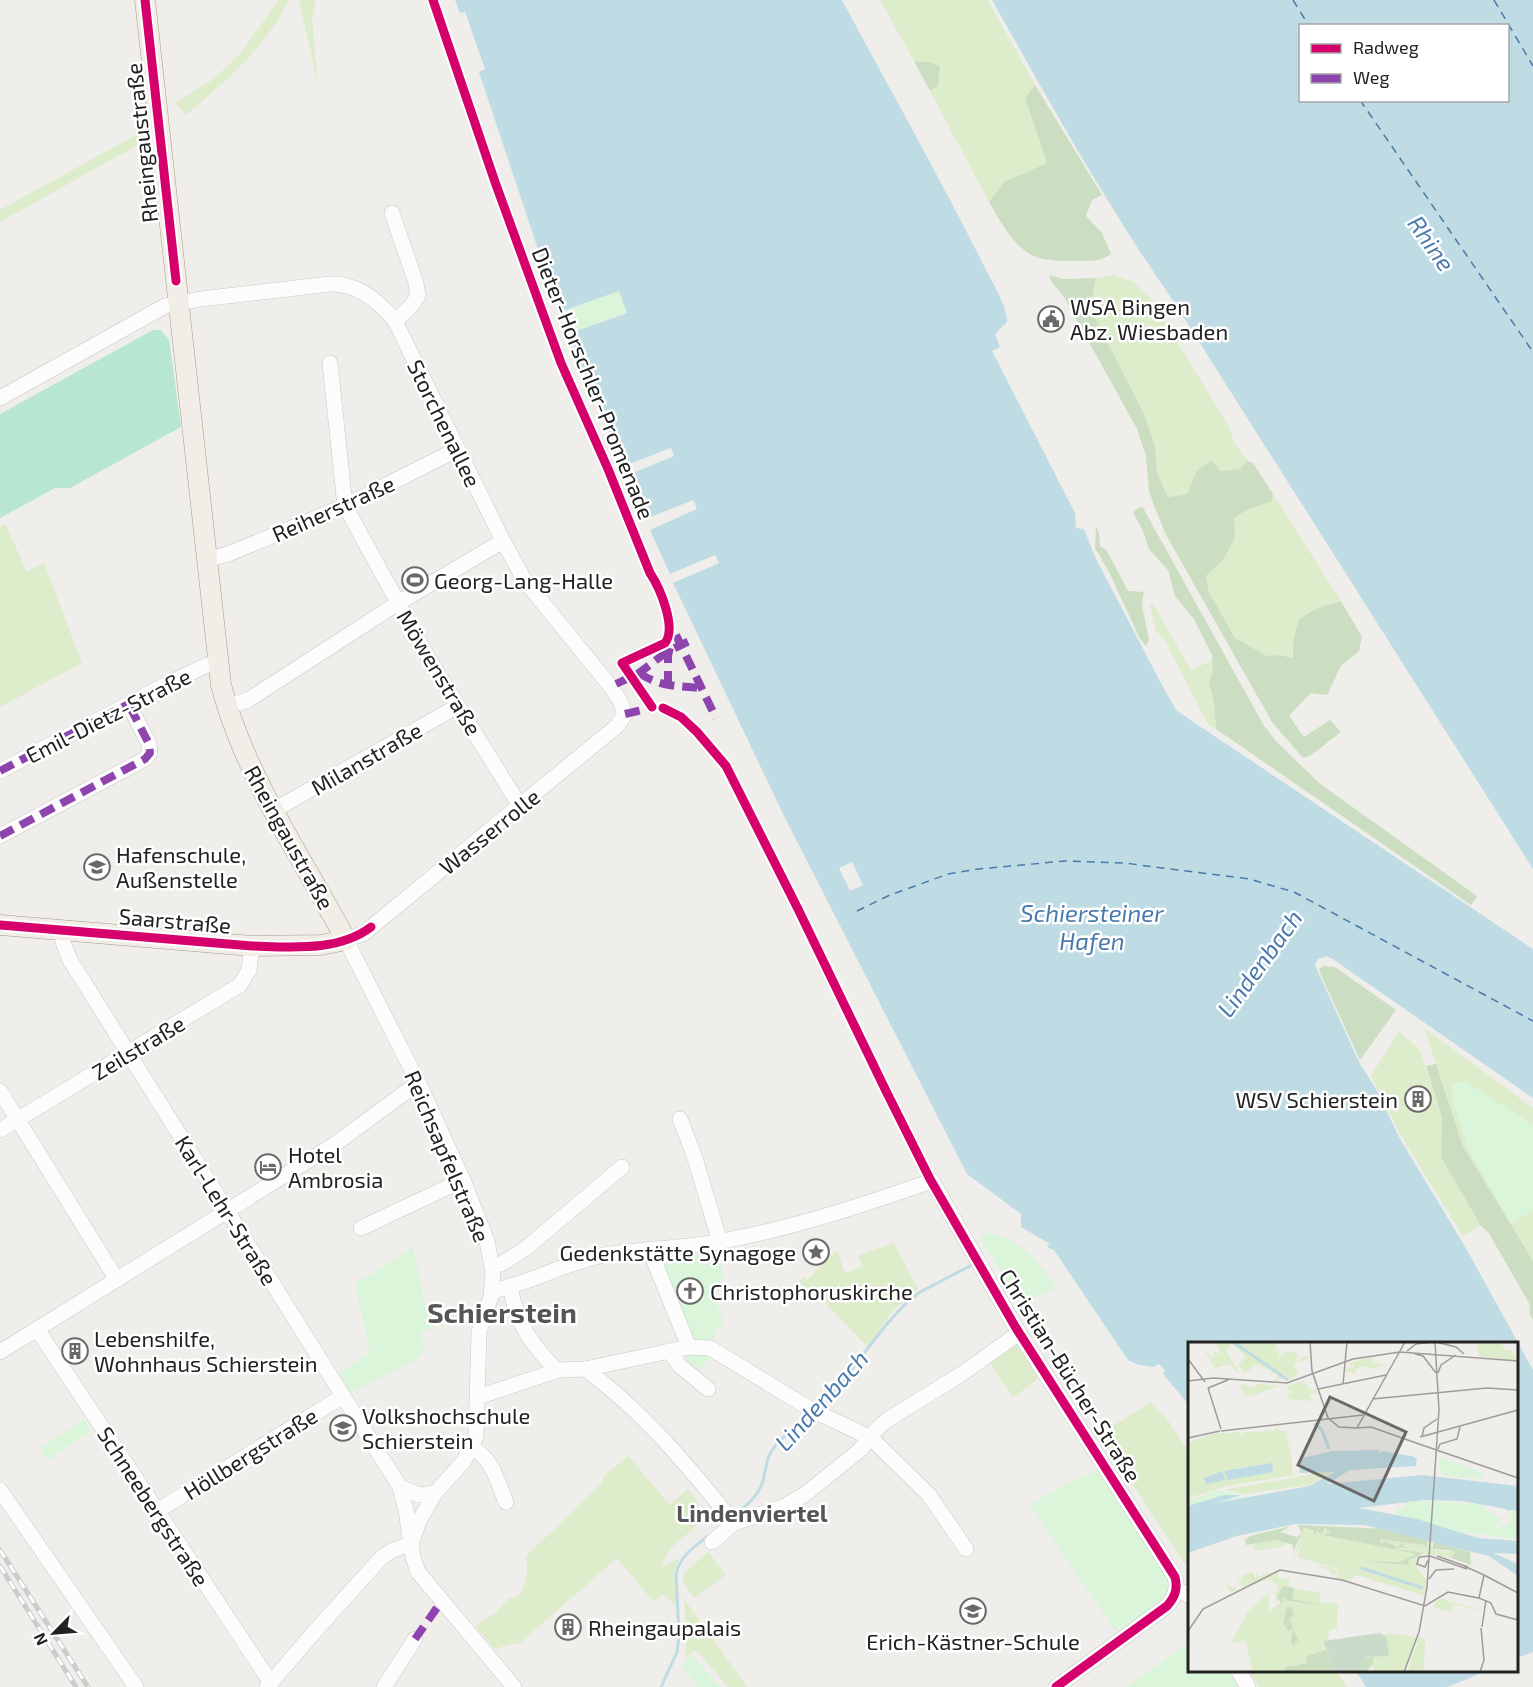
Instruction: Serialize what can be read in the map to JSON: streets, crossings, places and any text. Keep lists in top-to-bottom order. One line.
{"streets":{"main road":["Rheingaustraße","Saarstraße"],"street":["Storchenallee","Reiherstraße","Möwenstraße","Emil-Dietz-Straße","Milanstraße","Wasserrolle","Zeilstraße","Reichsapfelstraße","Karl-Lehr-Straße","Christian-Bücher-Straße","Höllbergstraße","Schneebergstraße"],"cycle path":["Dieter-Horschler-Promenade"]},"crossings":[["Rheingaustraße","Storchenallee"],["Rheingaustraße","Reiherstraße"],["Rheingaustraße","Emil-Dietz-Straße"],["Rheingaustraße","Milanstraße"],["Rheingaustraße","Wasserrolle"],["Rheingaustraße","Saarstraße"],["Rheingaustraße","Reichsapfelstraße"],["Storchenallee","Reiherstraße"],["Storchenallee","Wasserrolle"],["Reiherstraße","Möwenstraße"],["Möwenstraße","Milanstraße"],["Möwenstraße","Wasserrolle"],["Wasserrolle","Saarstraße"],["Wasserrolle","Reichsapfelstraße"],["Saarstraße","Zeilstraße"],["Saarstraße","Reichsapfelstraße"],["Saarstraße","Karl-Lehr-Straße"],["Zeilstraße","Karl-Lehr-Straße"],["Reichsapfelstraße","Karl-Lehr-Straße"],["Karl-Lehr-Straße","Höllbergstraße"],["Höllbergstraße","Schneebergstraße"]],"districts":["Schierstein","Lindenviertel"],"water":["Rhine","Schiersteiner Hafen","Lindenbach"],"places":{"public building":["WSA Bingen Abz. Wiesbaden"],"sports":["Georg-Lang-Halle"],"school or university":["Hafenschule, Außenstelle","Volkshochschule Schierstein","Erich-Kästner-Schule"],"building":["WSV Schierstein","Lebenshilfe, Wohnhaus Schierstein","Rheingaupalais"],"hotel":["Hotel Ambrosia"],"place":["Gedenkstätte Synagoge"],"church":["Christophoruskirche"]},"legend":["Radweg","Weg"],"north":"bottom left"}
